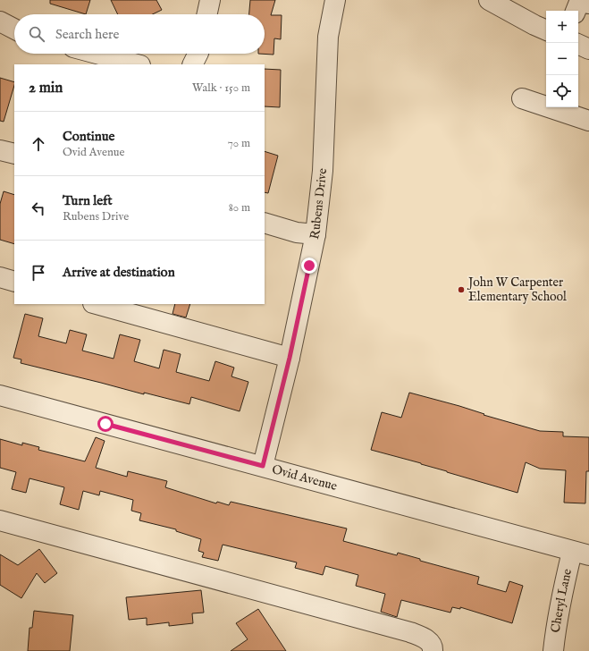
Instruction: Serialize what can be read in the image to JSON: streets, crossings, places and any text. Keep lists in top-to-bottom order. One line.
{"streets":{"street":["Rubens Drive","Ovid Avenue","Cheryl Lane"]},"crossings":[["Rubens Drive","Ovid Avenue"],["Ovid Avenue","Cheryl Lane"]],"places":["John W Carpenter Elementary School"],"page":{"map_buttons":["+","−"],"search":"Search here","heading":["2 min","Walk · 150 m"],"list":[["Continue","Ovid Avenue","70 m"],["Turn left","Rubens Drive","80 m"],"Arrive at destination"]}}
